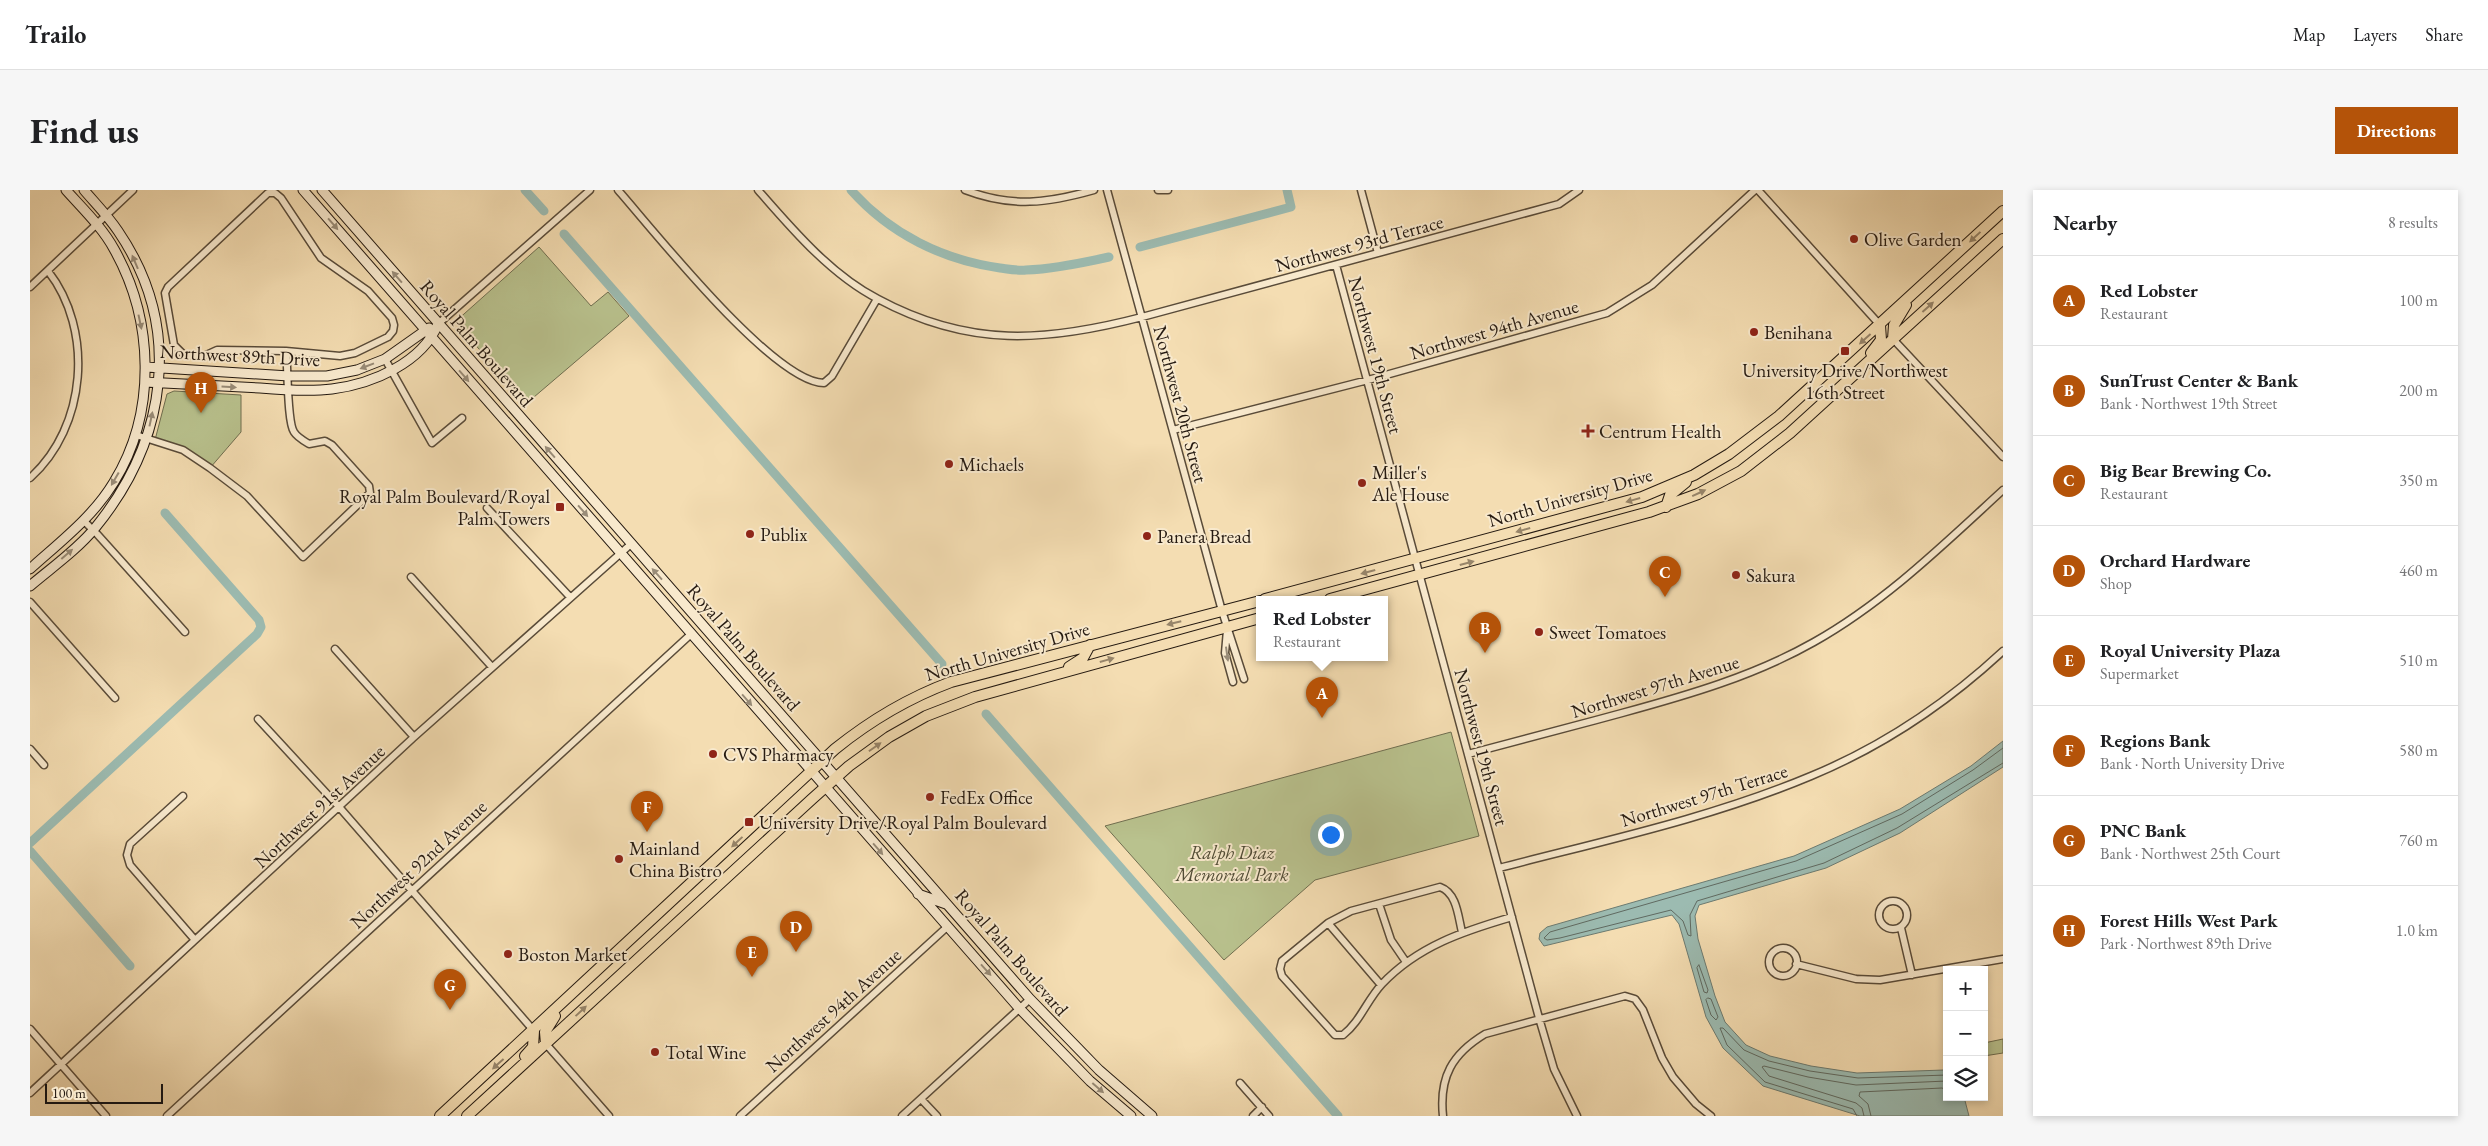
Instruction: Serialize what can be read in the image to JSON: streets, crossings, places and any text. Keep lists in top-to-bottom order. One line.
{"streets":{"main road":["Royal Palm Boulevard","Northwest 89th Drive","North University Drive"],"street":["Northwest 93rd Terrace","Northwest 94th Avenue","Northwest 19th Street","Northwest 20th Street","Northwest 97th Avenue","Northwest 97th Terrace","Northwest 91st Avenue","Northwest 92nd Avenue"]},"crossings":[["Northwest 93rd Terrace","Northwest 19th Street"],["Northwest 93rd Terrace","Northwest 20th Street"],["Northwest 94th Avenue","Royal Palm Boulevard"],["Northwest 94th Avenue","Northwest 19th Street"],["Northwest 94th Avenue","Northwest 20th Street"],["Royal Palm Boulevard","Northwest 89th Drive"],["Royal Palm Boulevard","North University Drive"],["Royal Palm Boulevard","Northwest 91st Avenue"],["Royal Palm Boulevard","Northwest 92nd Avenue"],["Northwest 19th Street","North University Drive"],["Northwest 19th Street","Northwest 97th Avenue"],["Northwest 19th Street","Northwest 97th Terrace"],["Northwest 20th Street","North University Drive"]],"parks":["Ralph Diaz Memorial Park"],"places":{"other":["Olive Garden","Benihana","Michaels","Miller's Ale House","Publix","Panera Bread","Sakura","Sweet Tomatoes","CVS Pharmacy","FedEx Office","Mainland China Bistro","Boston Market","Total Wine"],"transit":["University Drive/Northwest 16th Street","Royal Palm Boulevard/Royal Palm Towers","University Drive/Royal Palm Boulevard"],"health":["Centrum Health"]},"scale_bar":"100 m","page":{"header":"Trailo","nav":["Map","Layers","Share"],"buttons":"Directions","title":"Find us","heading":["Nearby","8 results"],"list":[{"mark":"A","name":"Red Lobster","note":"Restaurant","value":"100 m"},{"mark":"B","name":"SunTrust Center & Bank","note":"Bank · Northwest 19th Street","value":"200 m"},{"mark":"C","name":"Big Bear Brewing Co.","note":"Restaurant","value":"350 m"},{"mark":"D","name":"Orchard Hardware","note":"Shop","value":"460 m"},{"mark":"E","name":"Royal University Plaza","note":"Supermarket","value":"510 m"},{"mark":"F","name":"Regions Bank","note":"Bank · North University Drive","value":"580 m"},{"mark":"G","name":"PNC Bank","note":"Bank · Northwest 25th Court","value":"760 m"},{"mark":"H","name":"Forest Hills West Park","note":"Park · Northwest 89th Drive","value":"1.0 km"}],"pins":["H","C","B","A","F","D","E","G"],"popup":["Red Lobster","Restaurant"],"map_buttons":["+","−"],"scale":"100 m"}}
